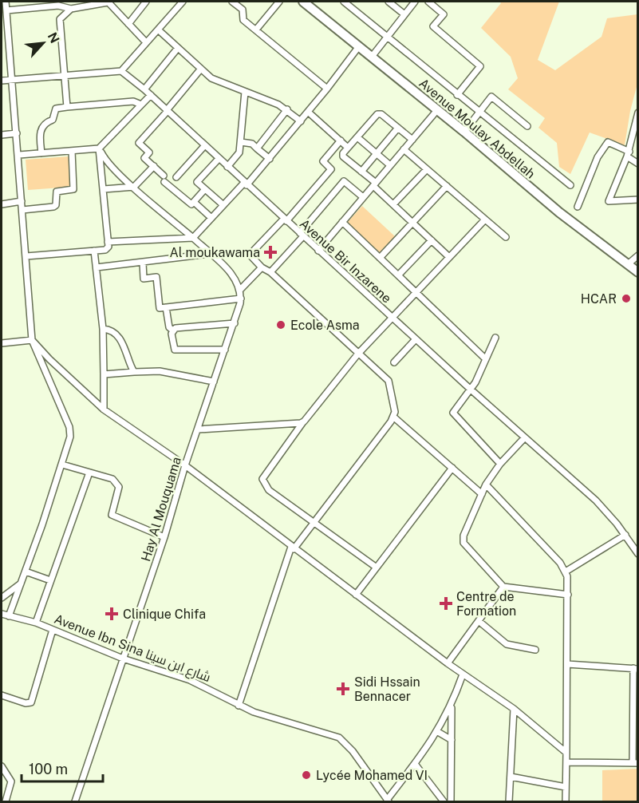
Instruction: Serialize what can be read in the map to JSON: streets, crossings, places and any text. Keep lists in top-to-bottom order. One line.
{"streets":{"main road":["Avenue Moulay Abdellah"],"street":["Avenue Bir Inzarene","Hay Al Mouquama","Avenue Ibn Sina شارع ابن سينا"]},"crossings":[["Hay Al Mouquama","Avenue Ibn Sina شارع ابن سينا"]],"places":{"health":["Al moukawama","Centre de Formation","Clinique Chifa","Sidi Hssain Bennacer"],"other":["HCAR","Ecole Asma","Lycée Mohamed VI"]},"scale_bar":"100 m","north":"top right"}
